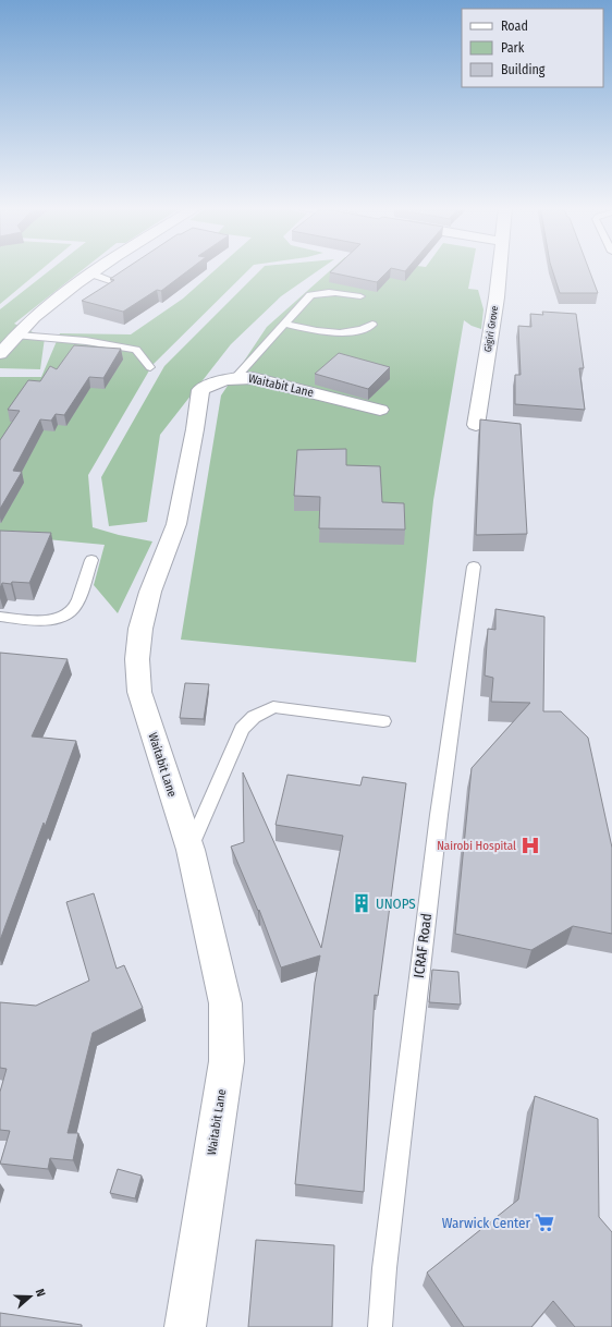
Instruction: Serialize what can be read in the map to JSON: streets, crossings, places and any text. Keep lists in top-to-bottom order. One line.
{"streets":{"street":["Gigiri Grove","Waitabit Lane"],"lane":["ICRAF Road"]},"places":{"hospital":["Nairobi Hospital"],"building":["UNOPS"],"supermarket":["Warwick Center"]},"legend":["Road","Park","Building"],"north":"right"}
